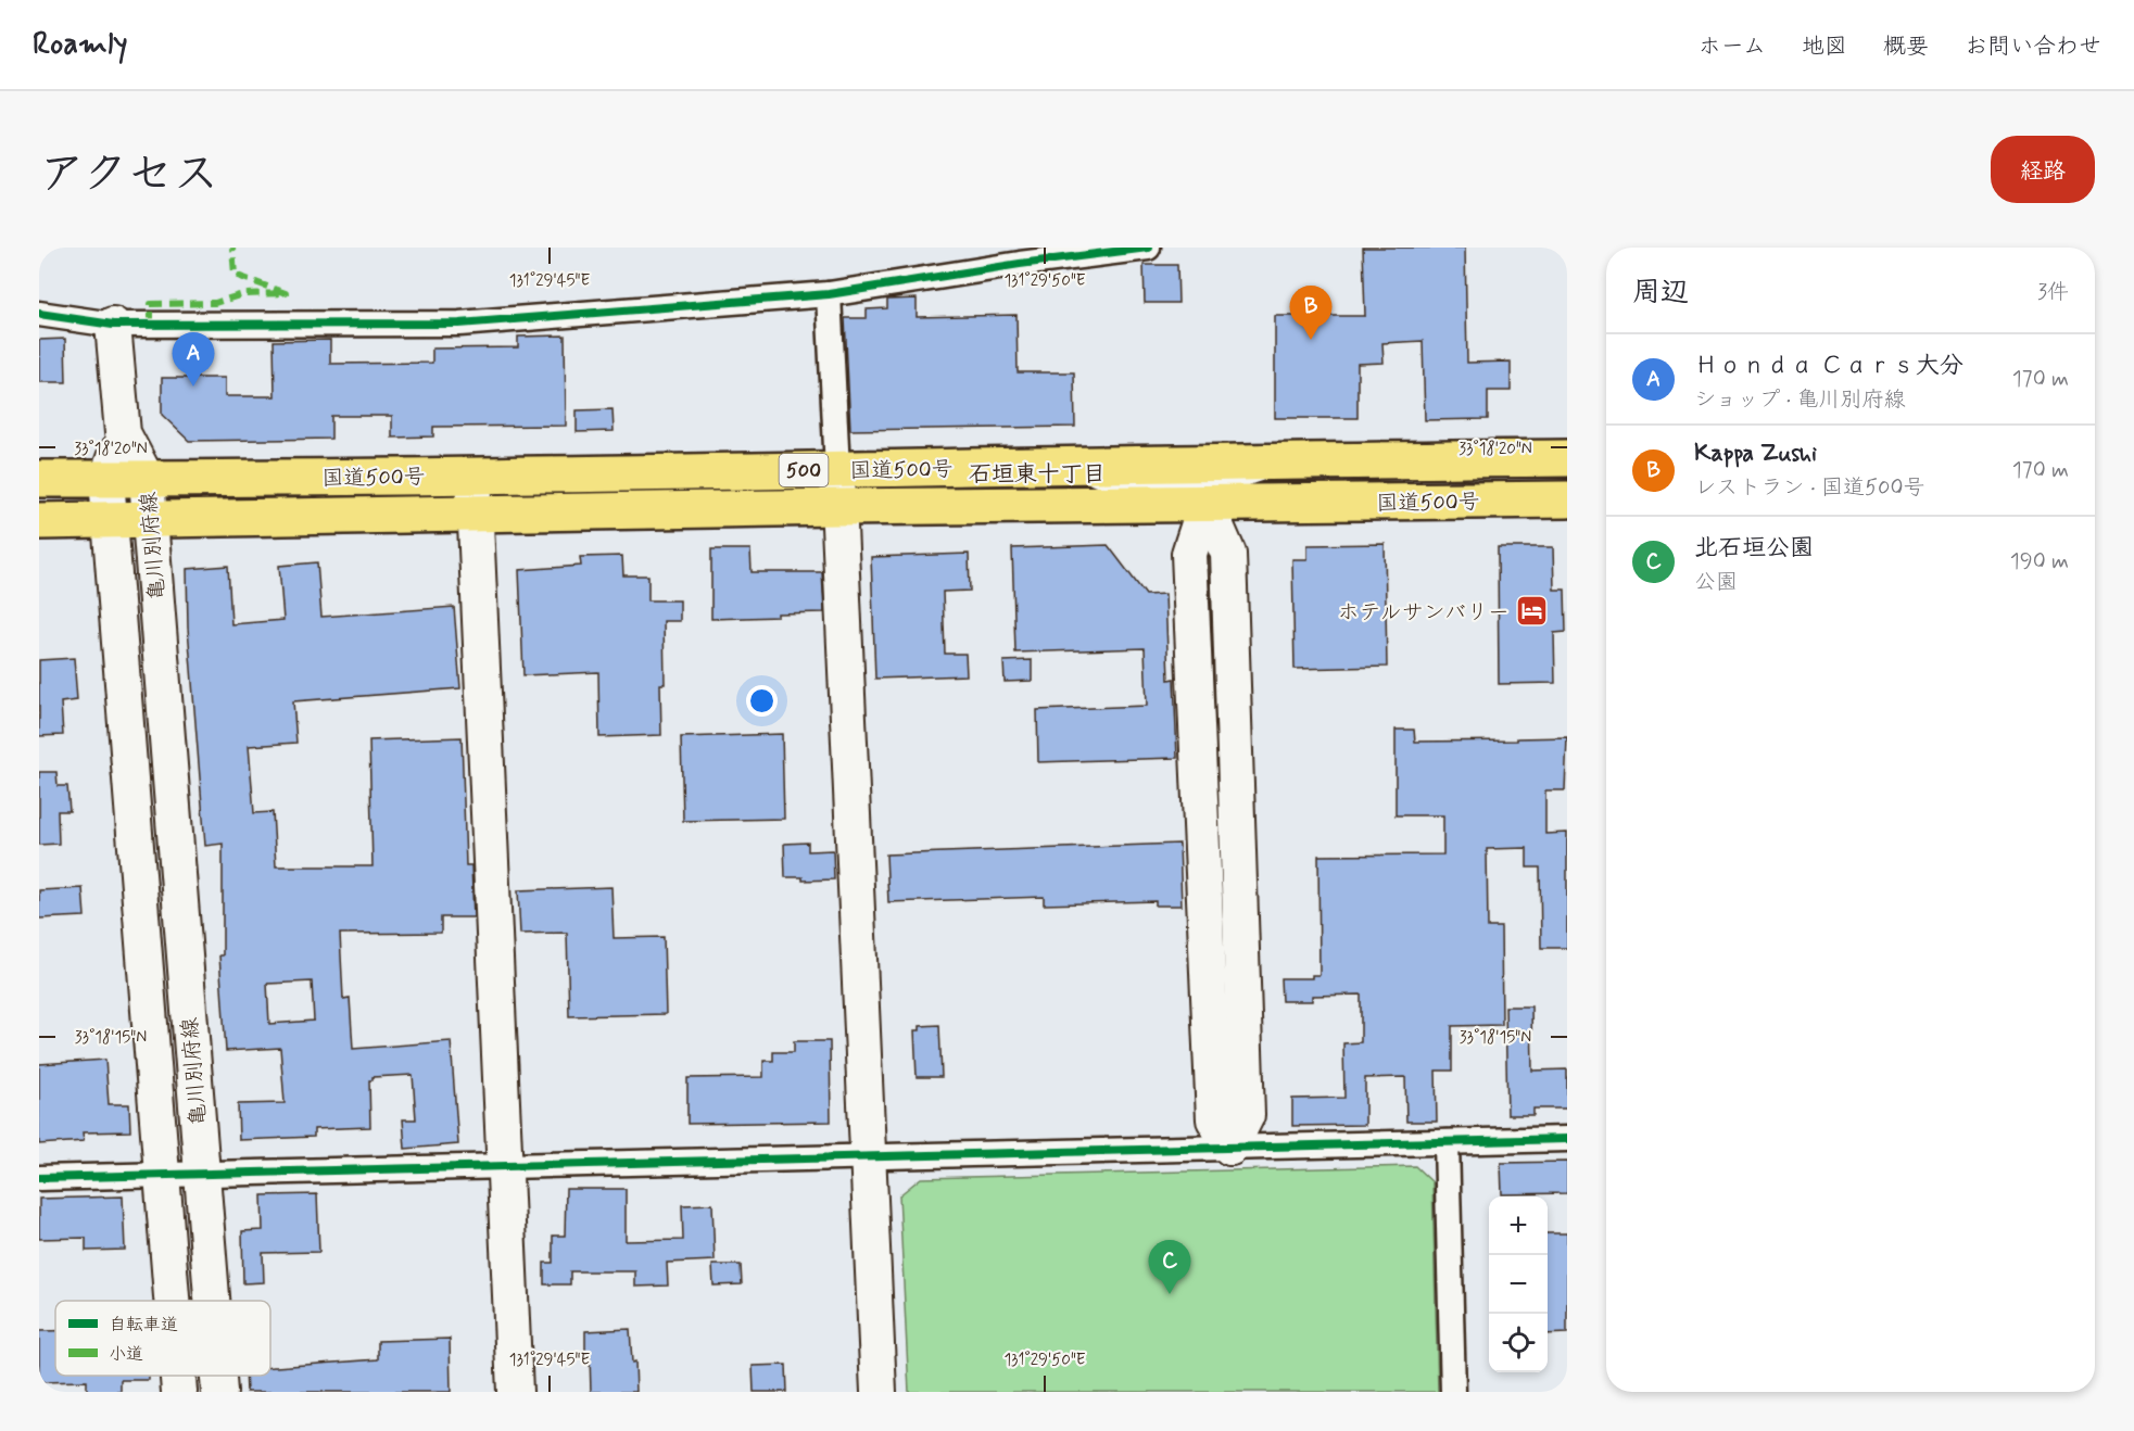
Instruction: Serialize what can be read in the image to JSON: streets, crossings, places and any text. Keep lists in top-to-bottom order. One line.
{"streets":{"highway":["国道500号","500"],"street":["亀川別府線"]},"crossings":[["国道500号","亀川別府線"]],"districts":["石垣東十丁目"],"places":{"hotel":["ホテルサンバリー"]},"legend":["自転車道","小道"],"page":{"header":"Roamly","nav":["ホーム","地図","概要","お問い合わせ"],"title":"アクセス","buttons":"経路","heading":["周辺","3件"],"pins":["B","A","C"],"list":[{"mark":"A","name":"Ｈｏｎｄａ Ｃａｒｓ大分","note":"ショップ · 亀川別府線","value":"170 m"},{"mark":"B","name":"Kappa Zushi","note":"レストラン · 国道500号","value":"170 m"},{"mark":"C","name":"北石垣公園","note":"公園","value":"190 m"}],"map_buttons":["+","−"]},"coordinates":["131°29'45\"E","131°29'50\"E","33°18'20\"N","33°18'15\"N"]}
